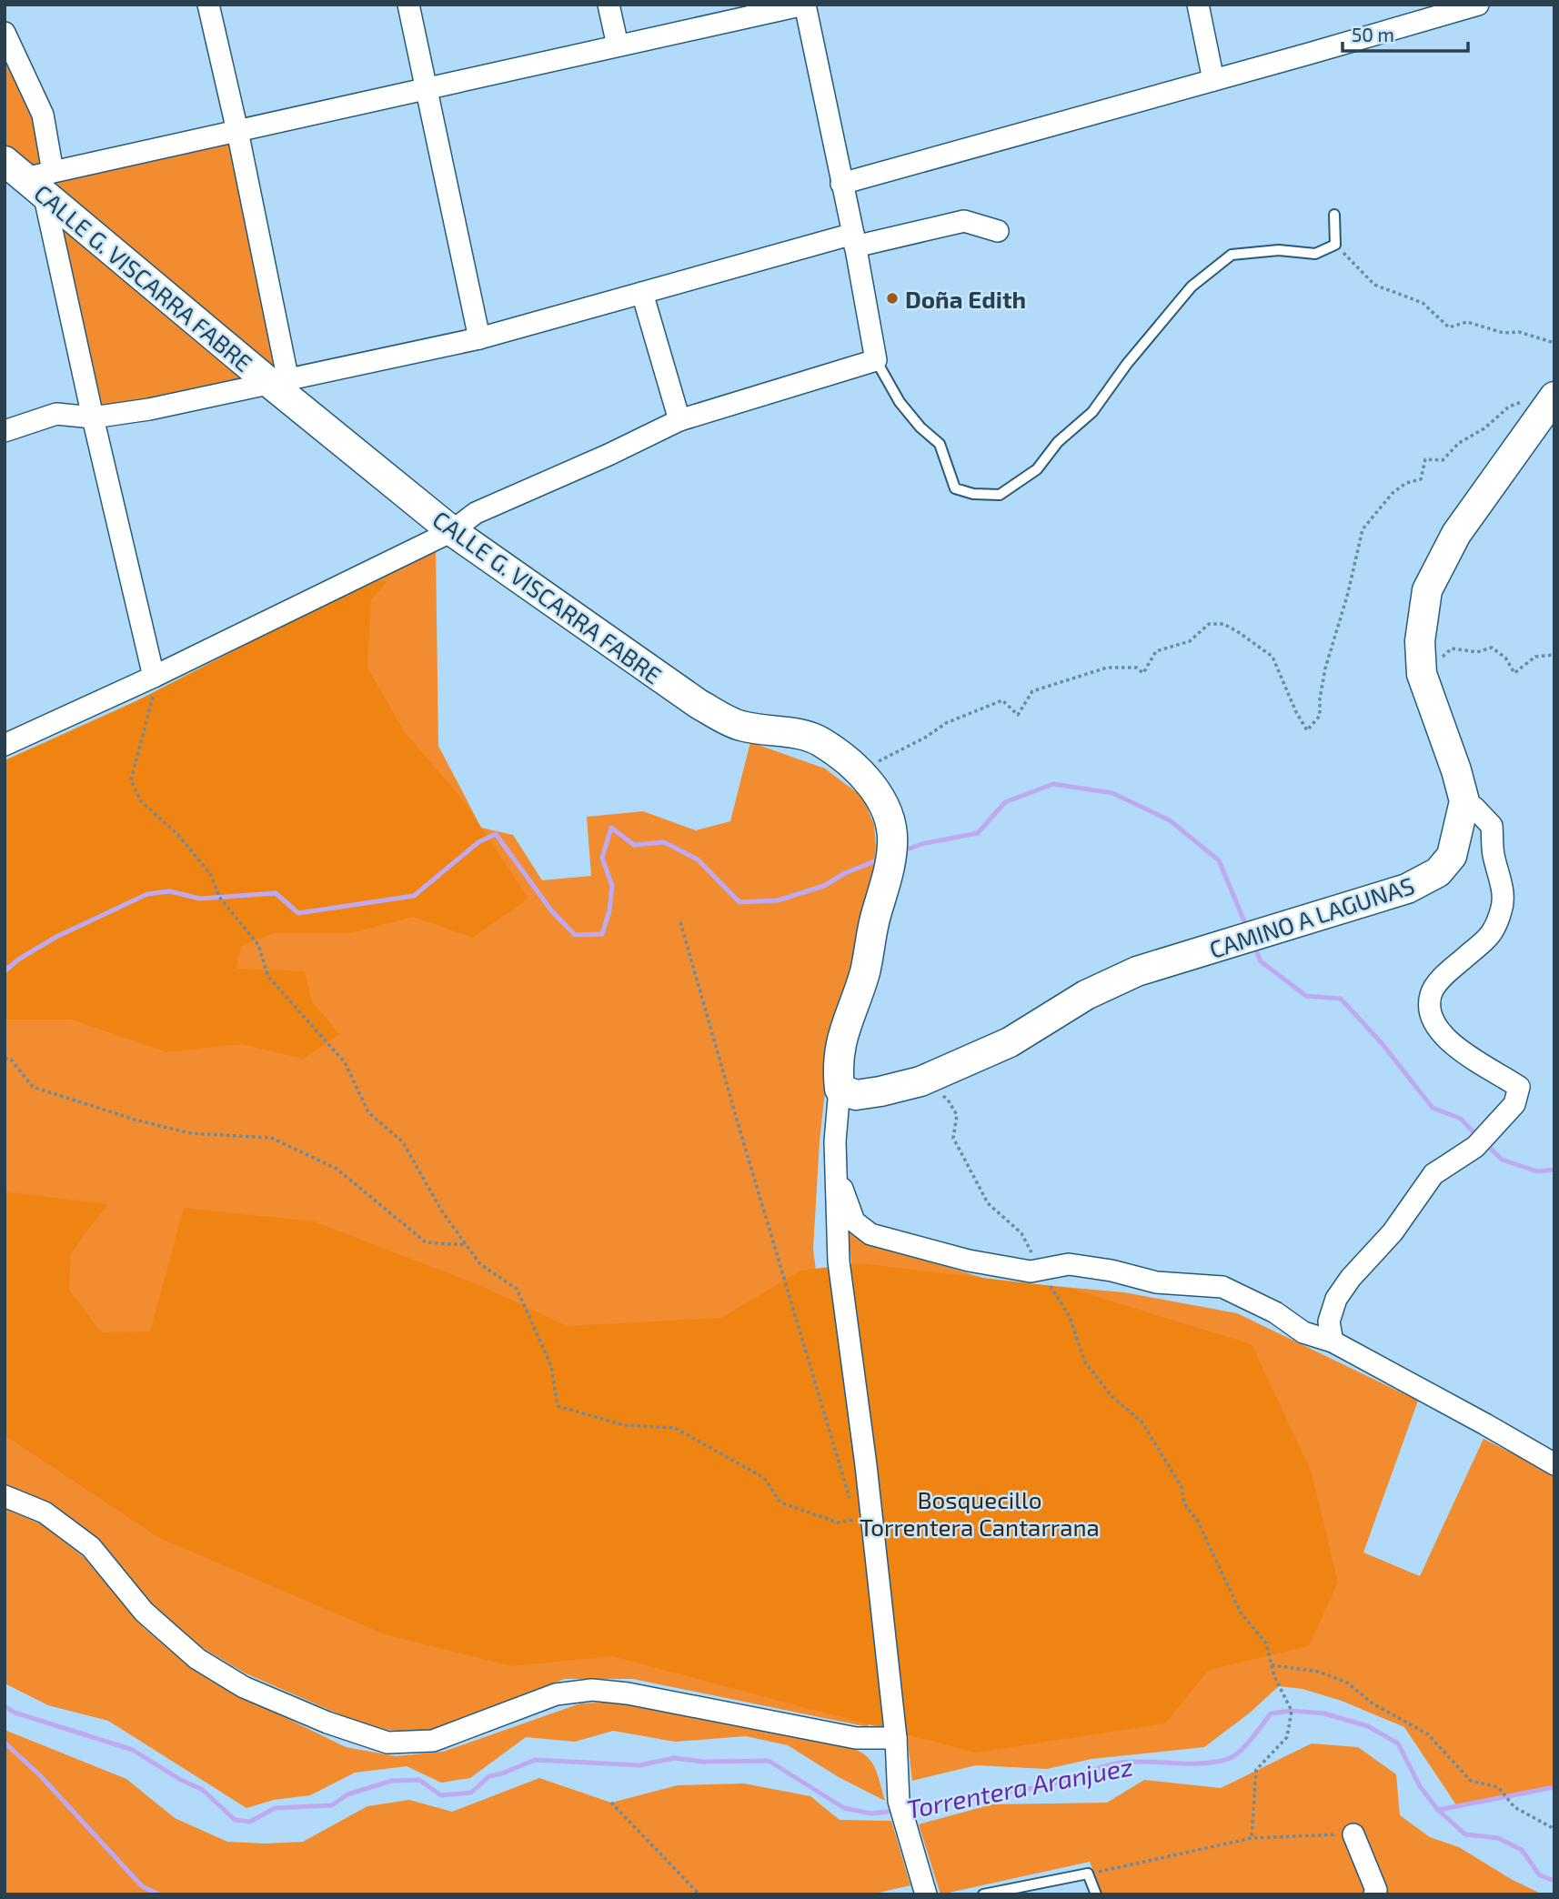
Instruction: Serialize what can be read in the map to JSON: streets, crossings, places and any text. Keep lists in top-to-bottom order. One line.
{"streets":{"street":["CALLE G. VISCARRA FABRE","CAMINO A LAGUNAS"]},"crossings":[["CALLE G. VISCARRA FABRE","CAMINO A LAGUNAS"]],"water":["Torrentera Aranjuez"],"parks":["Bosquecillo Torrentera Cantarrana"],"places":["Doña Edith"],"scale_bar":"50 m"}
